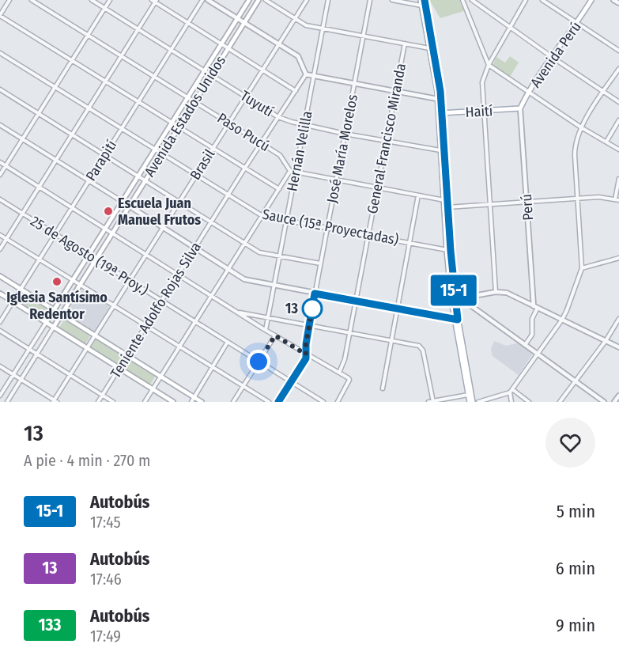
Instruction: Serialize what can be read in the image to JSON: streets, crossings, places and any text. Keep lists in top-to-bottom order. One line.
{"streets":{"main road":["Avenida Perú","Haití","Avenida Estados Unidos"],"street":["Tuyutí","Paso Pucú","General Francisco Miranda","José María Morelos","Hernán Velilla","Parapití","Brasil","Perú","Sauce (15ª Proyectadas)","25 de Agosto (19ª Proy.)","Teniente Adolfo Rojas Silva"]},"crossings":[["Avenida Perú","Haití"],["Avenida Perú","Perú"],["Tuyutí","Avenida Estados Unidos"],["Tuyutí","General Francisco Miranda"],["Tuyutí","José María Morelos"],["Tuyutí","Hernán Velilla"],["Tuyutí","Parapití"],["Tuyutí","Brasil"],["Tuyutí","Teniente Adolfo Rojas Silva"],["Haití","Perú"],["Avenida Estados Unidos","Paso Pucú"],["Avenida Estados Unidos","Sauce (15ª Proyectadas)"],["Avenida Estados Unidos","25 de Agosto (19ª Proy.)"],["Paso Pucú","Parapití"],["Paso Pucú","Brasil"],["Paso Pucú","Teniente Adolfo Rojas Silva"],["General Francisco Miranda","Sauce (15ª Proyectadas)"],["José María Morelos","Sauce (15ª Proyectadas)"],["Hernán Velilla","Sauce (15ª Proyectadas)"],["Parapití","Sauce (15ª Proyectadas)"],["Parapití","25 de Agosto (19ª Proy.)"],["Brasil","Sauce (15ª Proyectadas)"],["Brasil","25 de Agosto (19ª Proy.)"],["Sauce (15ª Proyectadas)","Teniente Adolfo Rojas Silva"],["25 de Agosto (19ª Proy.)","Teniente Adolfo Rojas Silva"]],"places":["Escuela Juan Manuel Frutos","Iglesia Santísimo Redentor","13"],"lines":["bus line 15-1"],"page":{"on_map":"15-1","heading":["13","A pie · 4 min · 270 m"],"list":[{"mark":"15-1","name":"Autobús","note":"17:45","value":"5 min"},{"mark":"13","name":"Autobús","note":"17:46","value":"6 min"},{"mark":"133","name":"Autobús","note":"17:49","value":"9 min"}]}}
